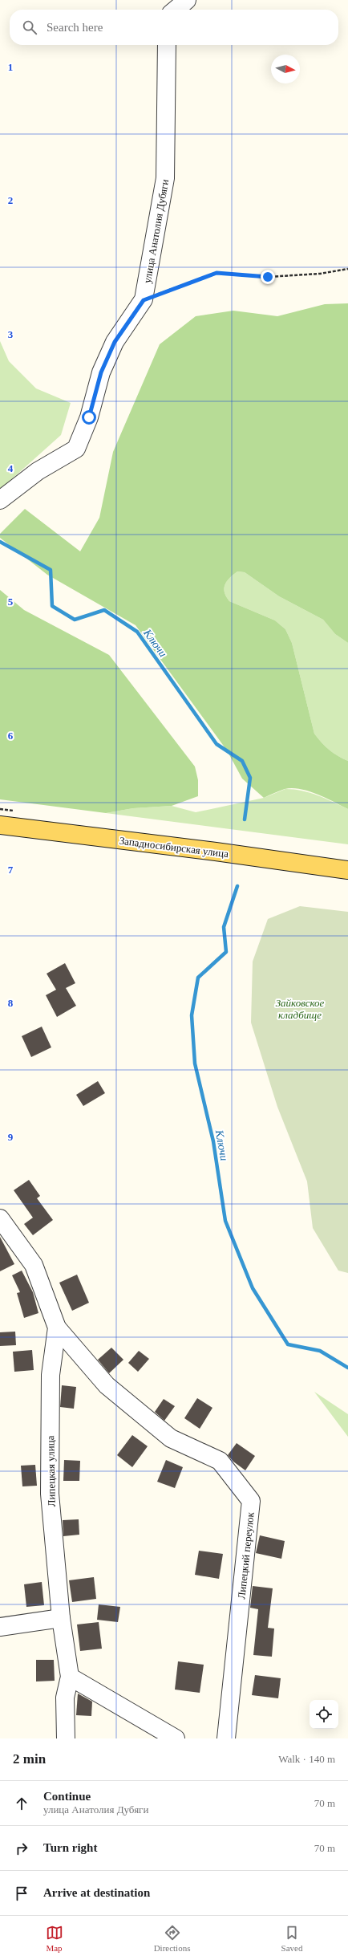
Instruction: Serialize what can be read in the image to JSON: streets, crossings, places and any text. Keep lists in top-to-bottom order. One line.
{"streets":{"main road":["Западносибирская улица"],"street":["улица Анатолия Дубяги","Липецкая улица","Липецкий переулок"]},"crossings":[["Липецкая улица","Липецкий переулок"]],"water":["Ключи"],"parks":["Зайковское кладбище"],"north":"right","page":{"search":"Search here","heading":["2 min","Walk · 140 m"],"list":[["Continue","улица Анатолия Дубяги","70 m"],["Turn right","70 m"],"Arrive at destination"],"nav":["Map","Directions","Saved"]},"grid":{"rows":["1","2","3","4","5","6","7","8","9"]}}
